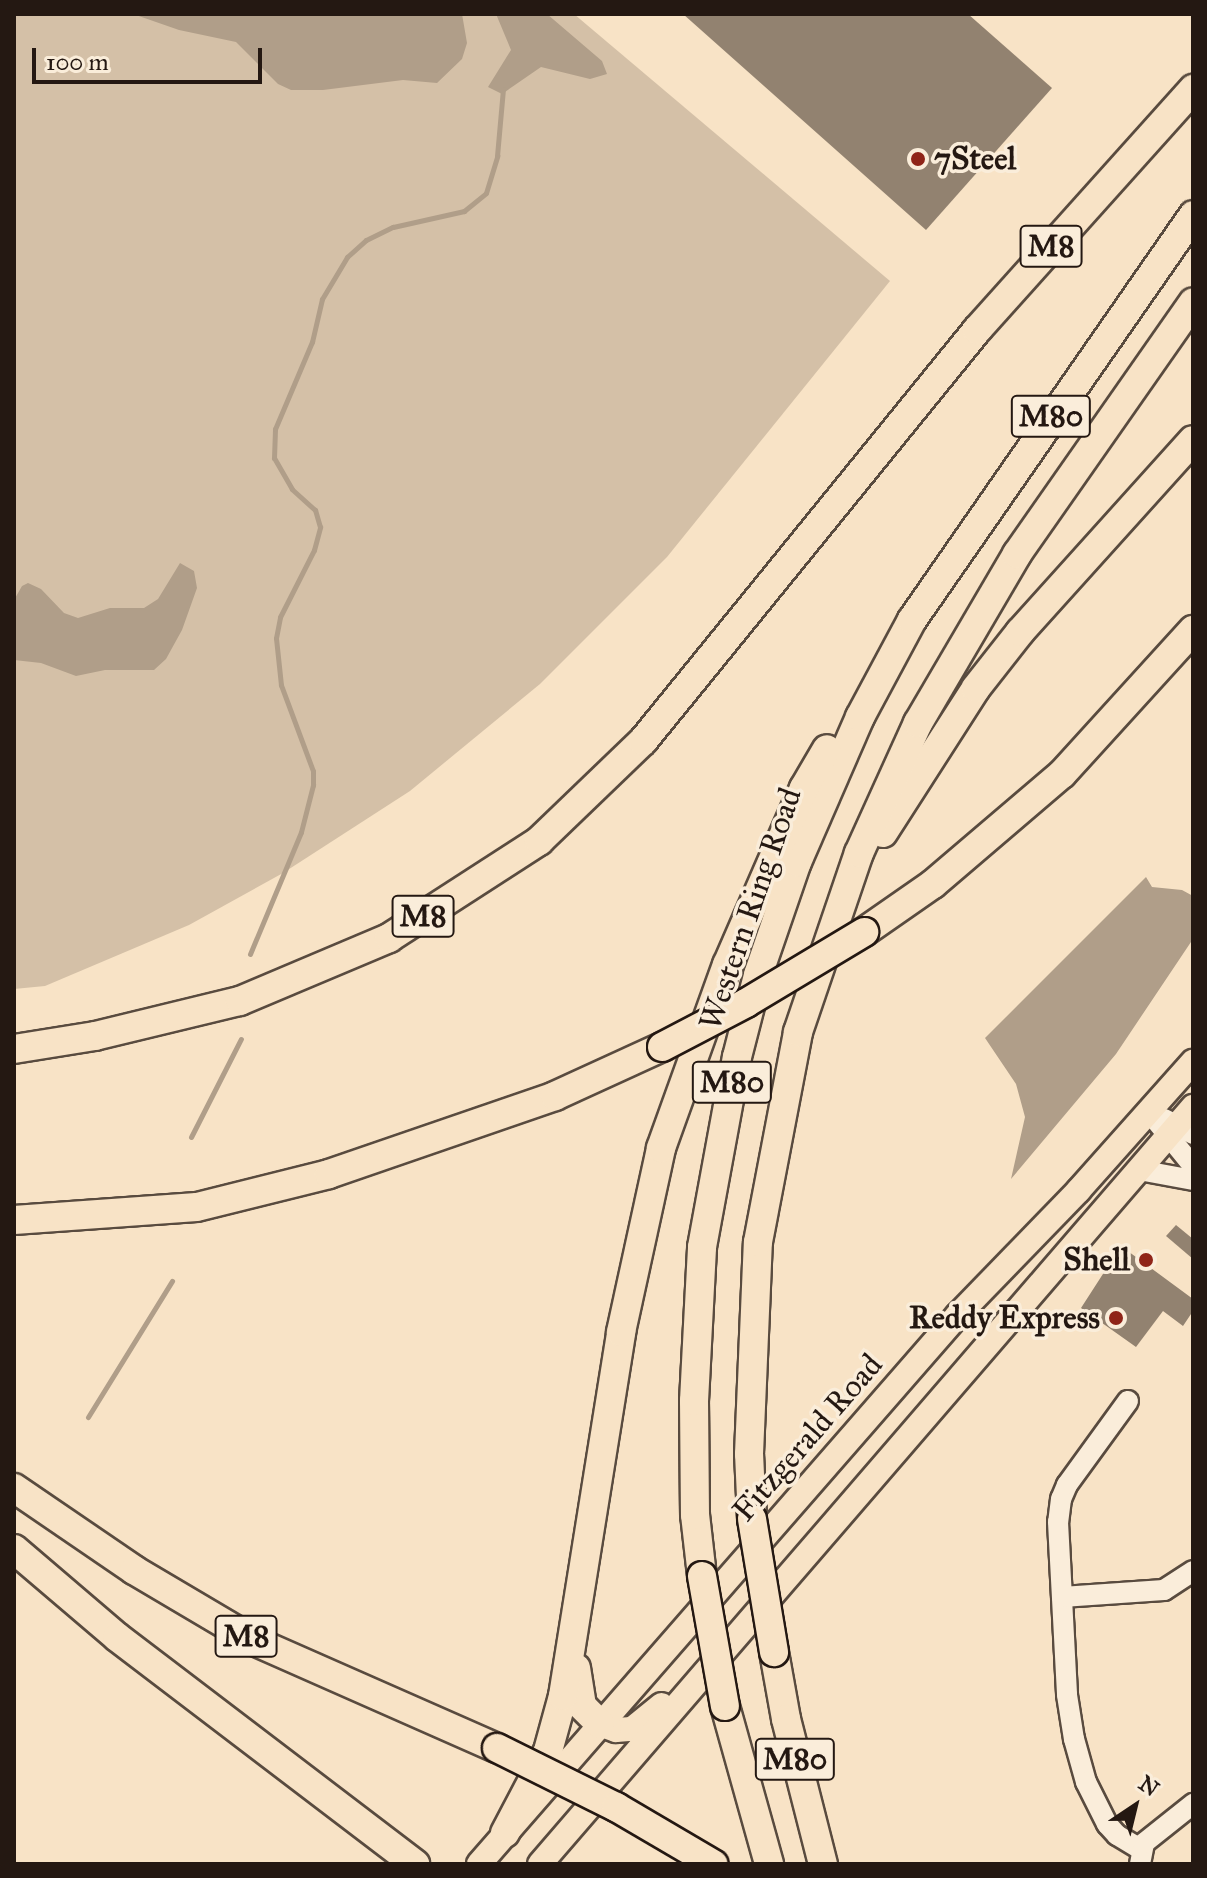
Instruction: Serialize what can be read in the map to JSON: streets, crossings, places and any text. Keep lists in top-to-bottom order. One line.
{"streets":{"highway":["M8","M80","Western Ring Road"],"main road":["Fitzgerald Road"]},"places":["7Steel","Shell","Reddy Express"],"scale_bar":"100 m","north":"top right"}
